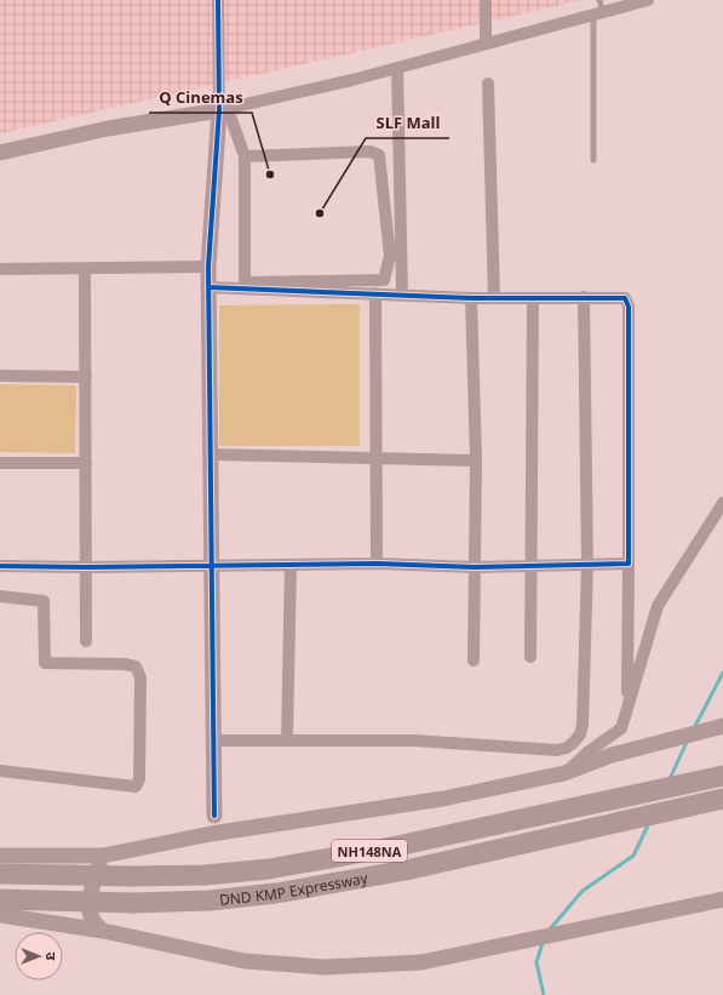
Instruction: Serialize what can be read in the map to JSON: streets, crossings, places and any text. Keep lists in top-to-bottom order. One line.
{"streets":{"highway":["NH148NA","DND KMP Expressway"]},"places":["Q Cinemas","SLF Mall"],"north":"right"}
